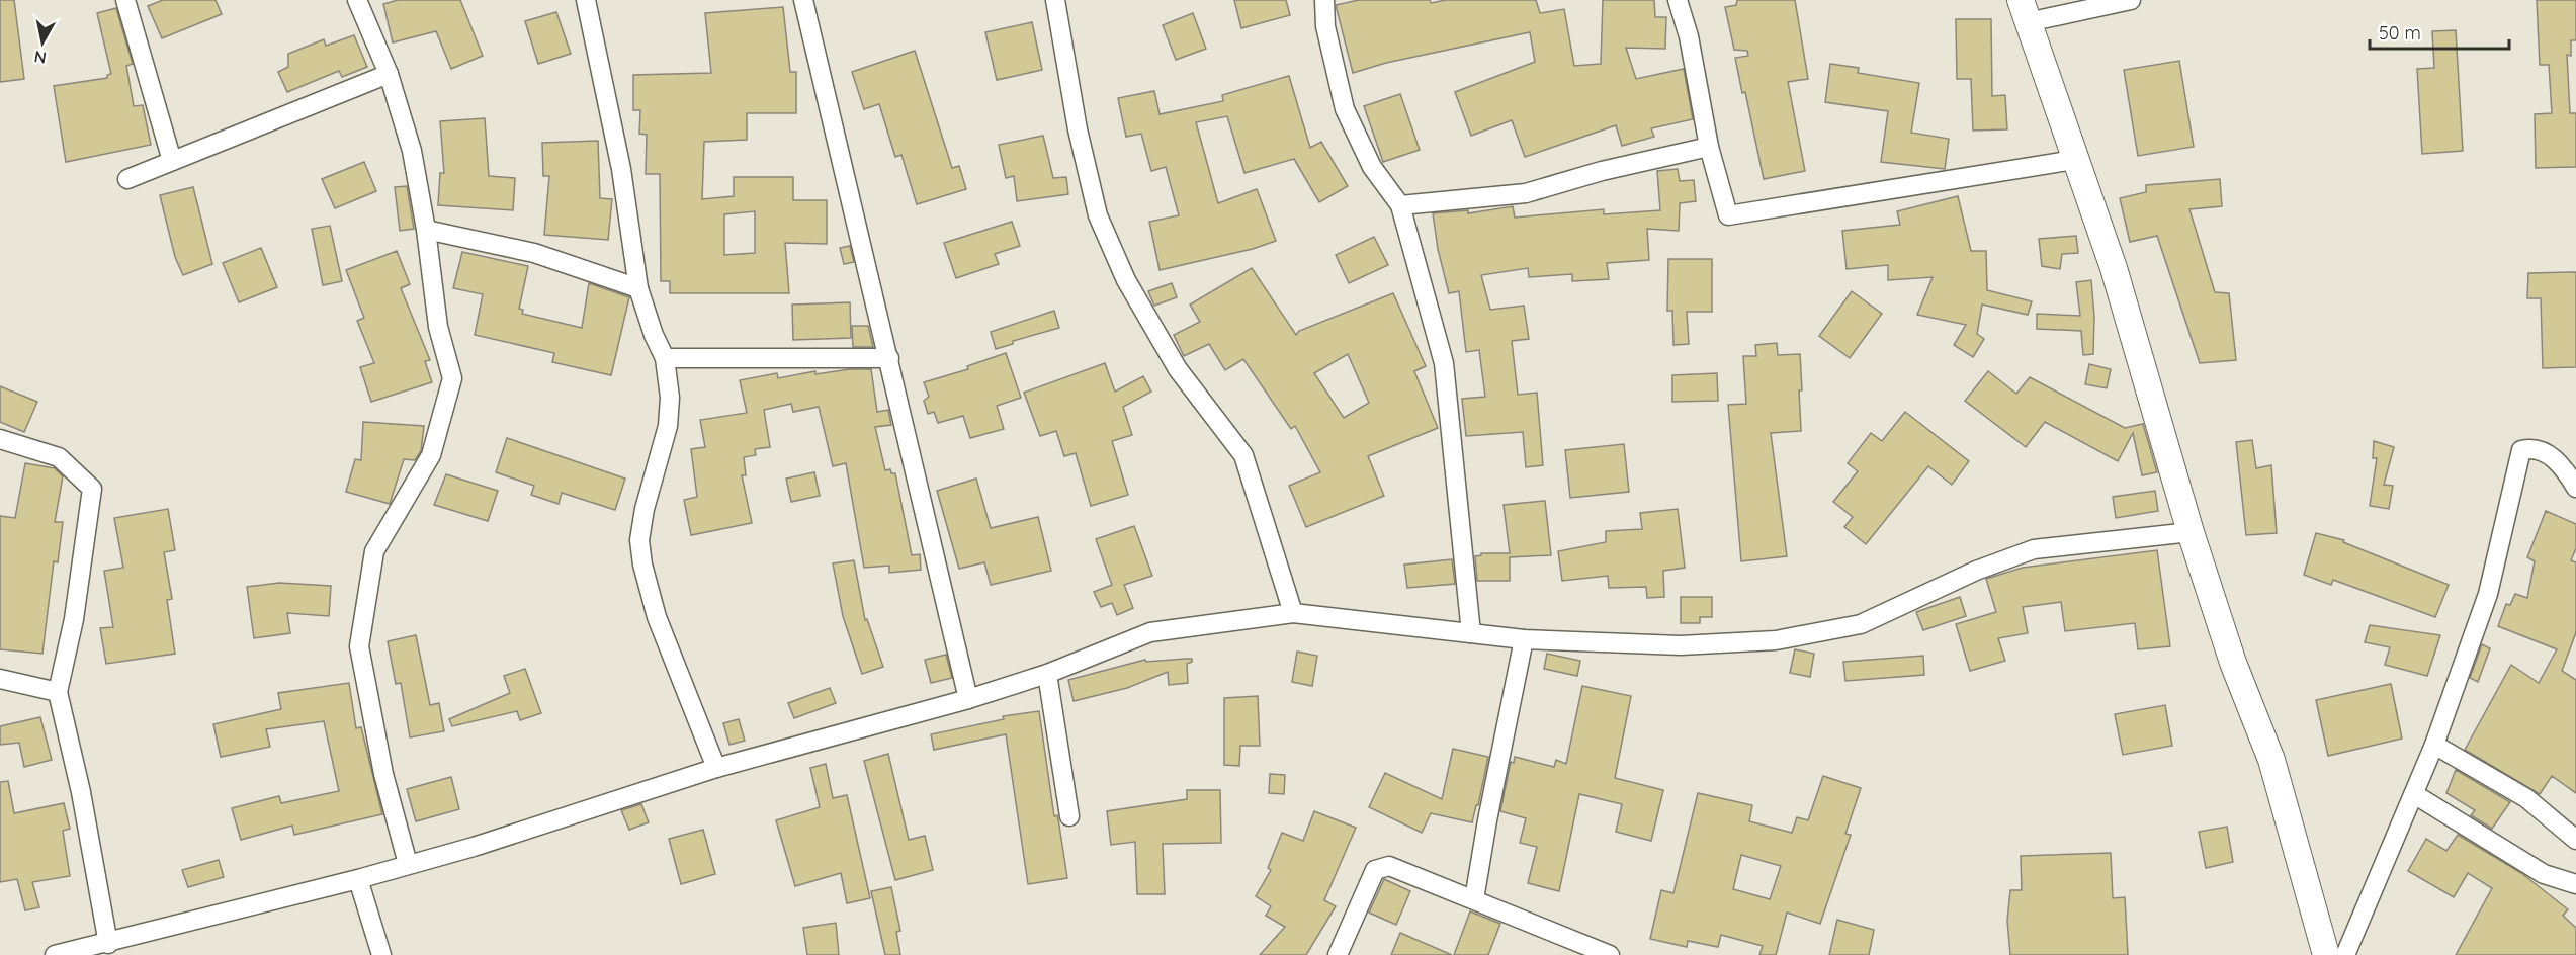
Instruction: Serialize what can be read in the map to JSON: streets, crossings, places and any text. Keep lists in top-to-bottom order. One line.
{"scale_bar":"50 m","north":"bottom"}
